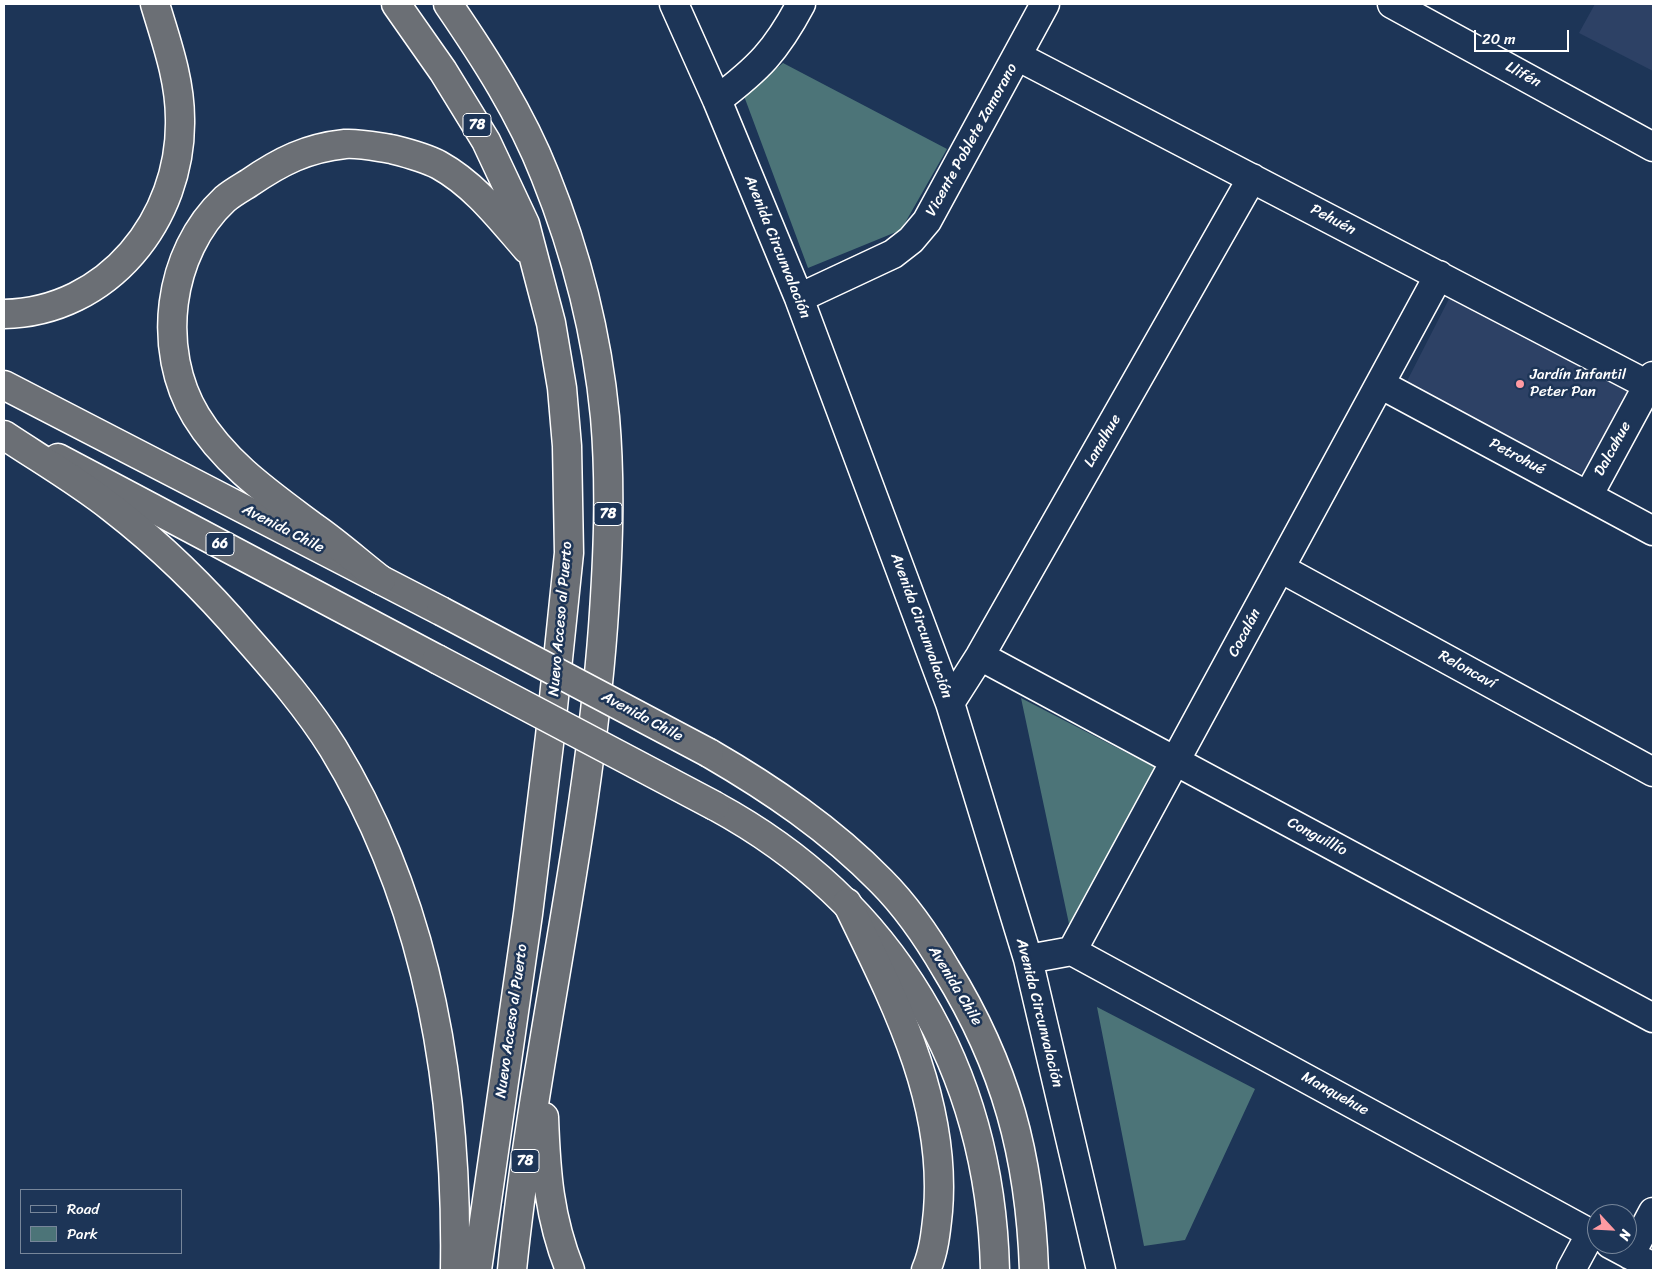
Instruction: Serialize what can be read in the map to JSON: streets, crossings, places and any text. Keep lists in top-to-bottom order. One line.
{"streets":{"highway":["78","Avenida Chile","66","Nuevo Acceso al Puerto"],"street":["Llifén","Vicente Poblete Zamorano","Pehuén","Avenida Circunvalación","Lanalhue","Dalcahue","Petrohué","Cocalán","Reloncaví","Conguillío","Manquehue"]},"crossings":[["Vicente Poblete Zamorano","Pehuén"],["Vicente Poblete Zamorano","Avenida Circunvalación"],["Pehuén","Lanalhue"],["Pehuén","Dalcahue"],["Pehuén","Cocalán"],["Avenida Circunvalación","Lanalhue"],["Lanalhue","Conguillío"],["Dalcahue","Petrohué"],["Petrohué","Cocalán"],["Cocalán","Reloncaví"],["Cocalán","Conguillío"],["Cocalán","Manquehue"]],"places":["Jardín Infantil Peter Pan"],"legend":["Road","Park"],"scale_bar":"20 m","north":"bottom right"}
